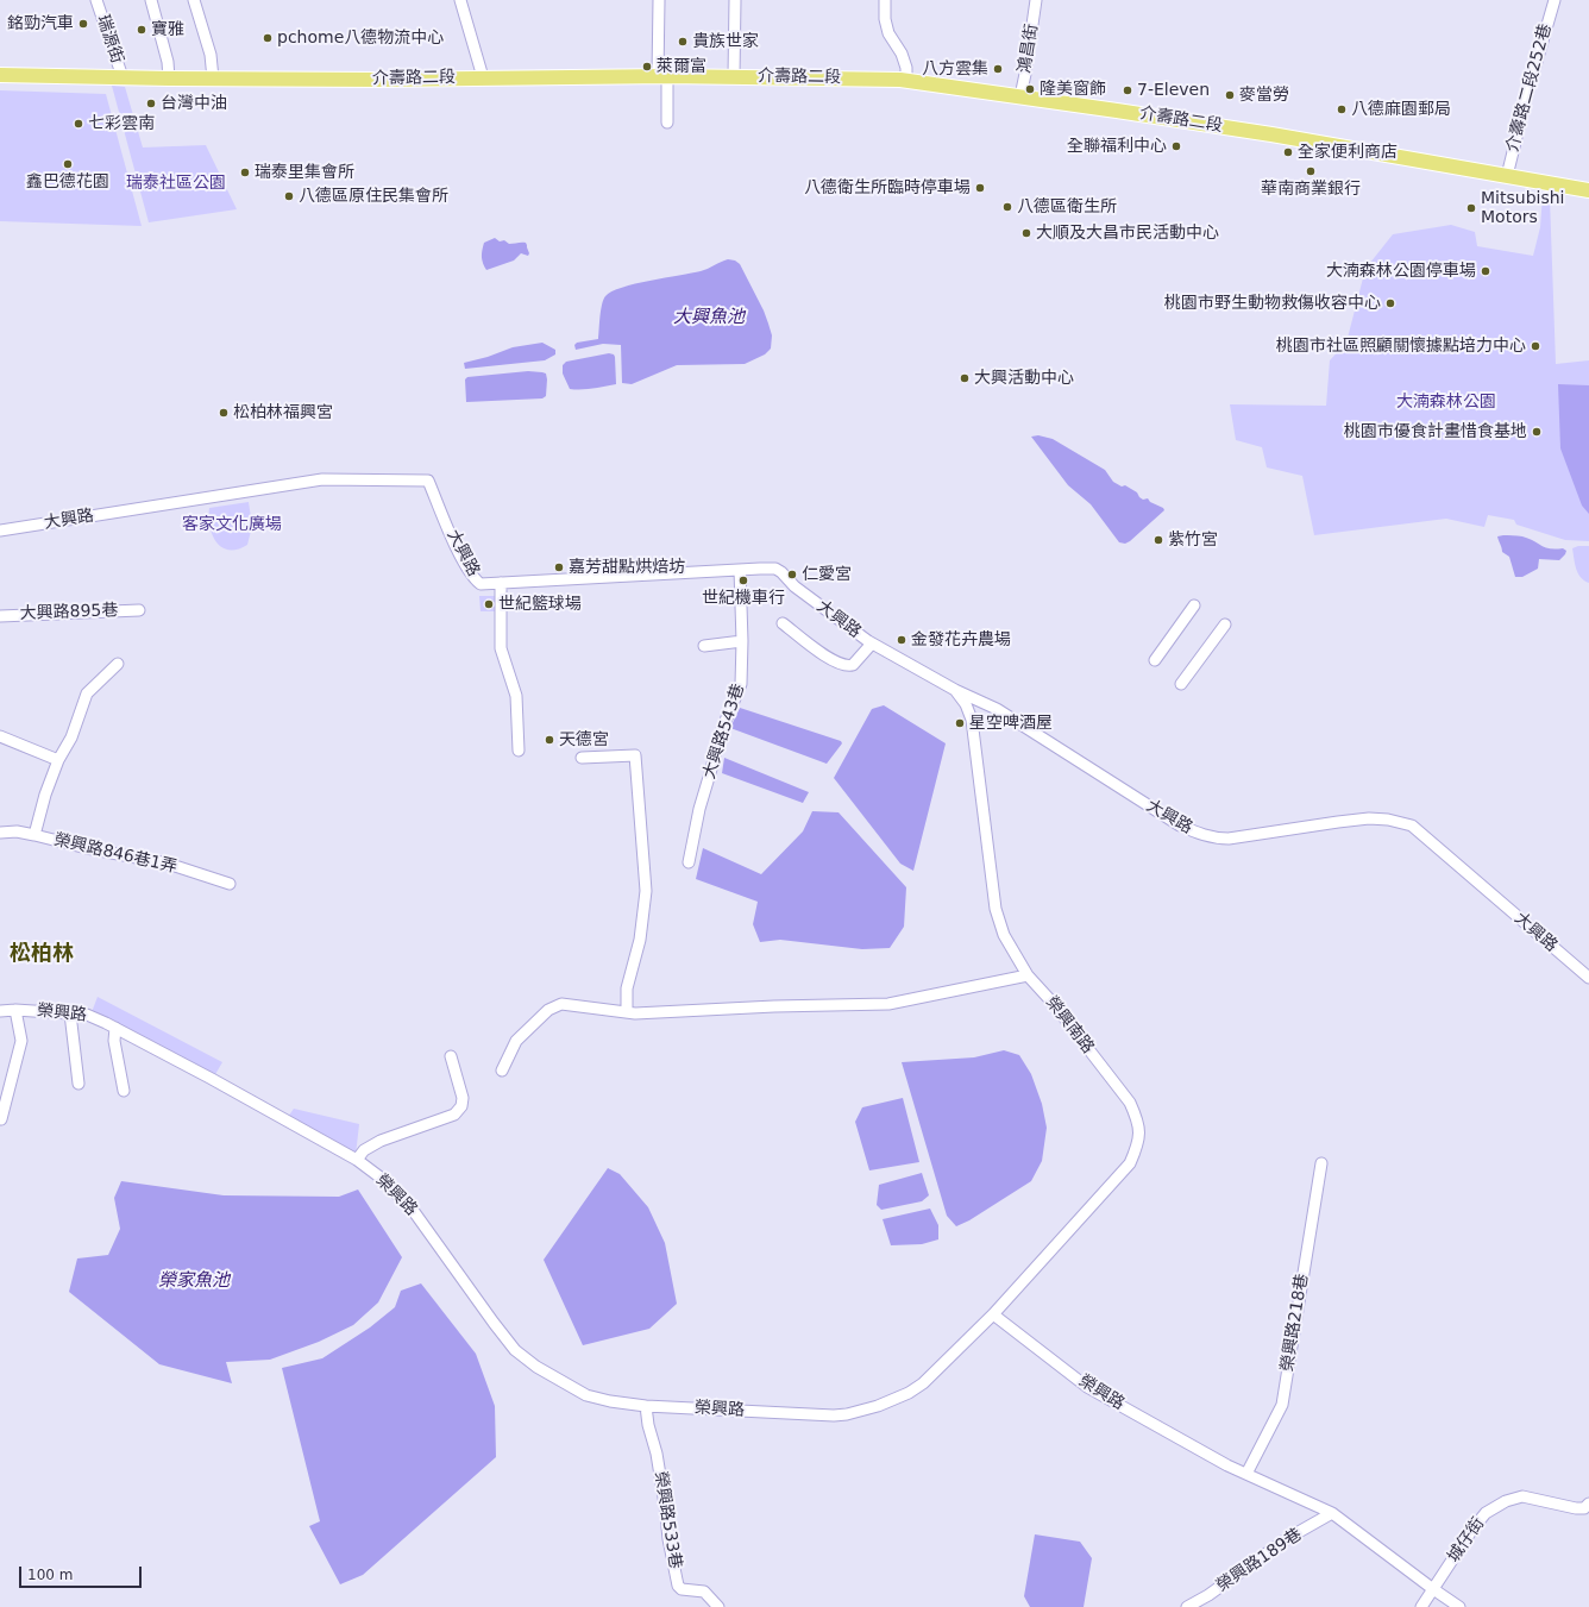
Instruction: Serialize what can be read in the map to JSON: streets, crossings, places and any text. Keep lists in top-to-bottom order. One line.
{"streets":{"main road":["介壽路二段"],"street":["瑞源街","鴻昌街","介壽路二段252巷","大興路","大興路895巷","大興路543巷","榮興路846巷1弄","榮興路","榮興南路","榮興路218巷","榮興路533巷","城仔街","榮興路189巷"]},"crossings":[["瑞源街","介壽路二段"],["鴻昌街","介壽路二段"],["介壽路二段","介壽路二段252巷"],["大興路","大興路543巷"],["大興路","榮興南路"],["榮興路","榮興南路"],["榮興路","榮興路218巷"],["榮興路","榮興路533巷"],["榮興路","城仔街"],["榮興路","榮興路189巷"]],"districts":["松柏林"],"water":["大興魚池","榮家魚池"],"parks":["瑞泰社區公園","大湳森林公園","客家文化廣場"],"places":["銘勁汽車","寶雅","pchome八德物流中心","貴族世家","萊爾富","八方雲集","隆美窗飾","7-Eleven","麥當勞","台灣中油","八德麻園郵局","七彩雲南","全聯福利中心","全家便利商店","鑫巴德花園","華南商業銀行","瑞泰里集會所","八德衛生所臨時停車場","八德區原住民集會所","八德區衛生所","Mitsubishi Motors","大順及大昌市民活動中心","大湳森林公園停車場","桃園市野生動物救傷收容中心","桃園市社區照顧關懷據點培力中心","大興活動中心","松柏林福興宮","桃園市優食計畫惜食基地","紫竹宮","嘉芳甜點烘焙坊","仁愛宮","世紀機車行","世紀籃球場","金發花卉農場","星空啤酒屋","天德宮"],"scale_bar":"100 m"}
